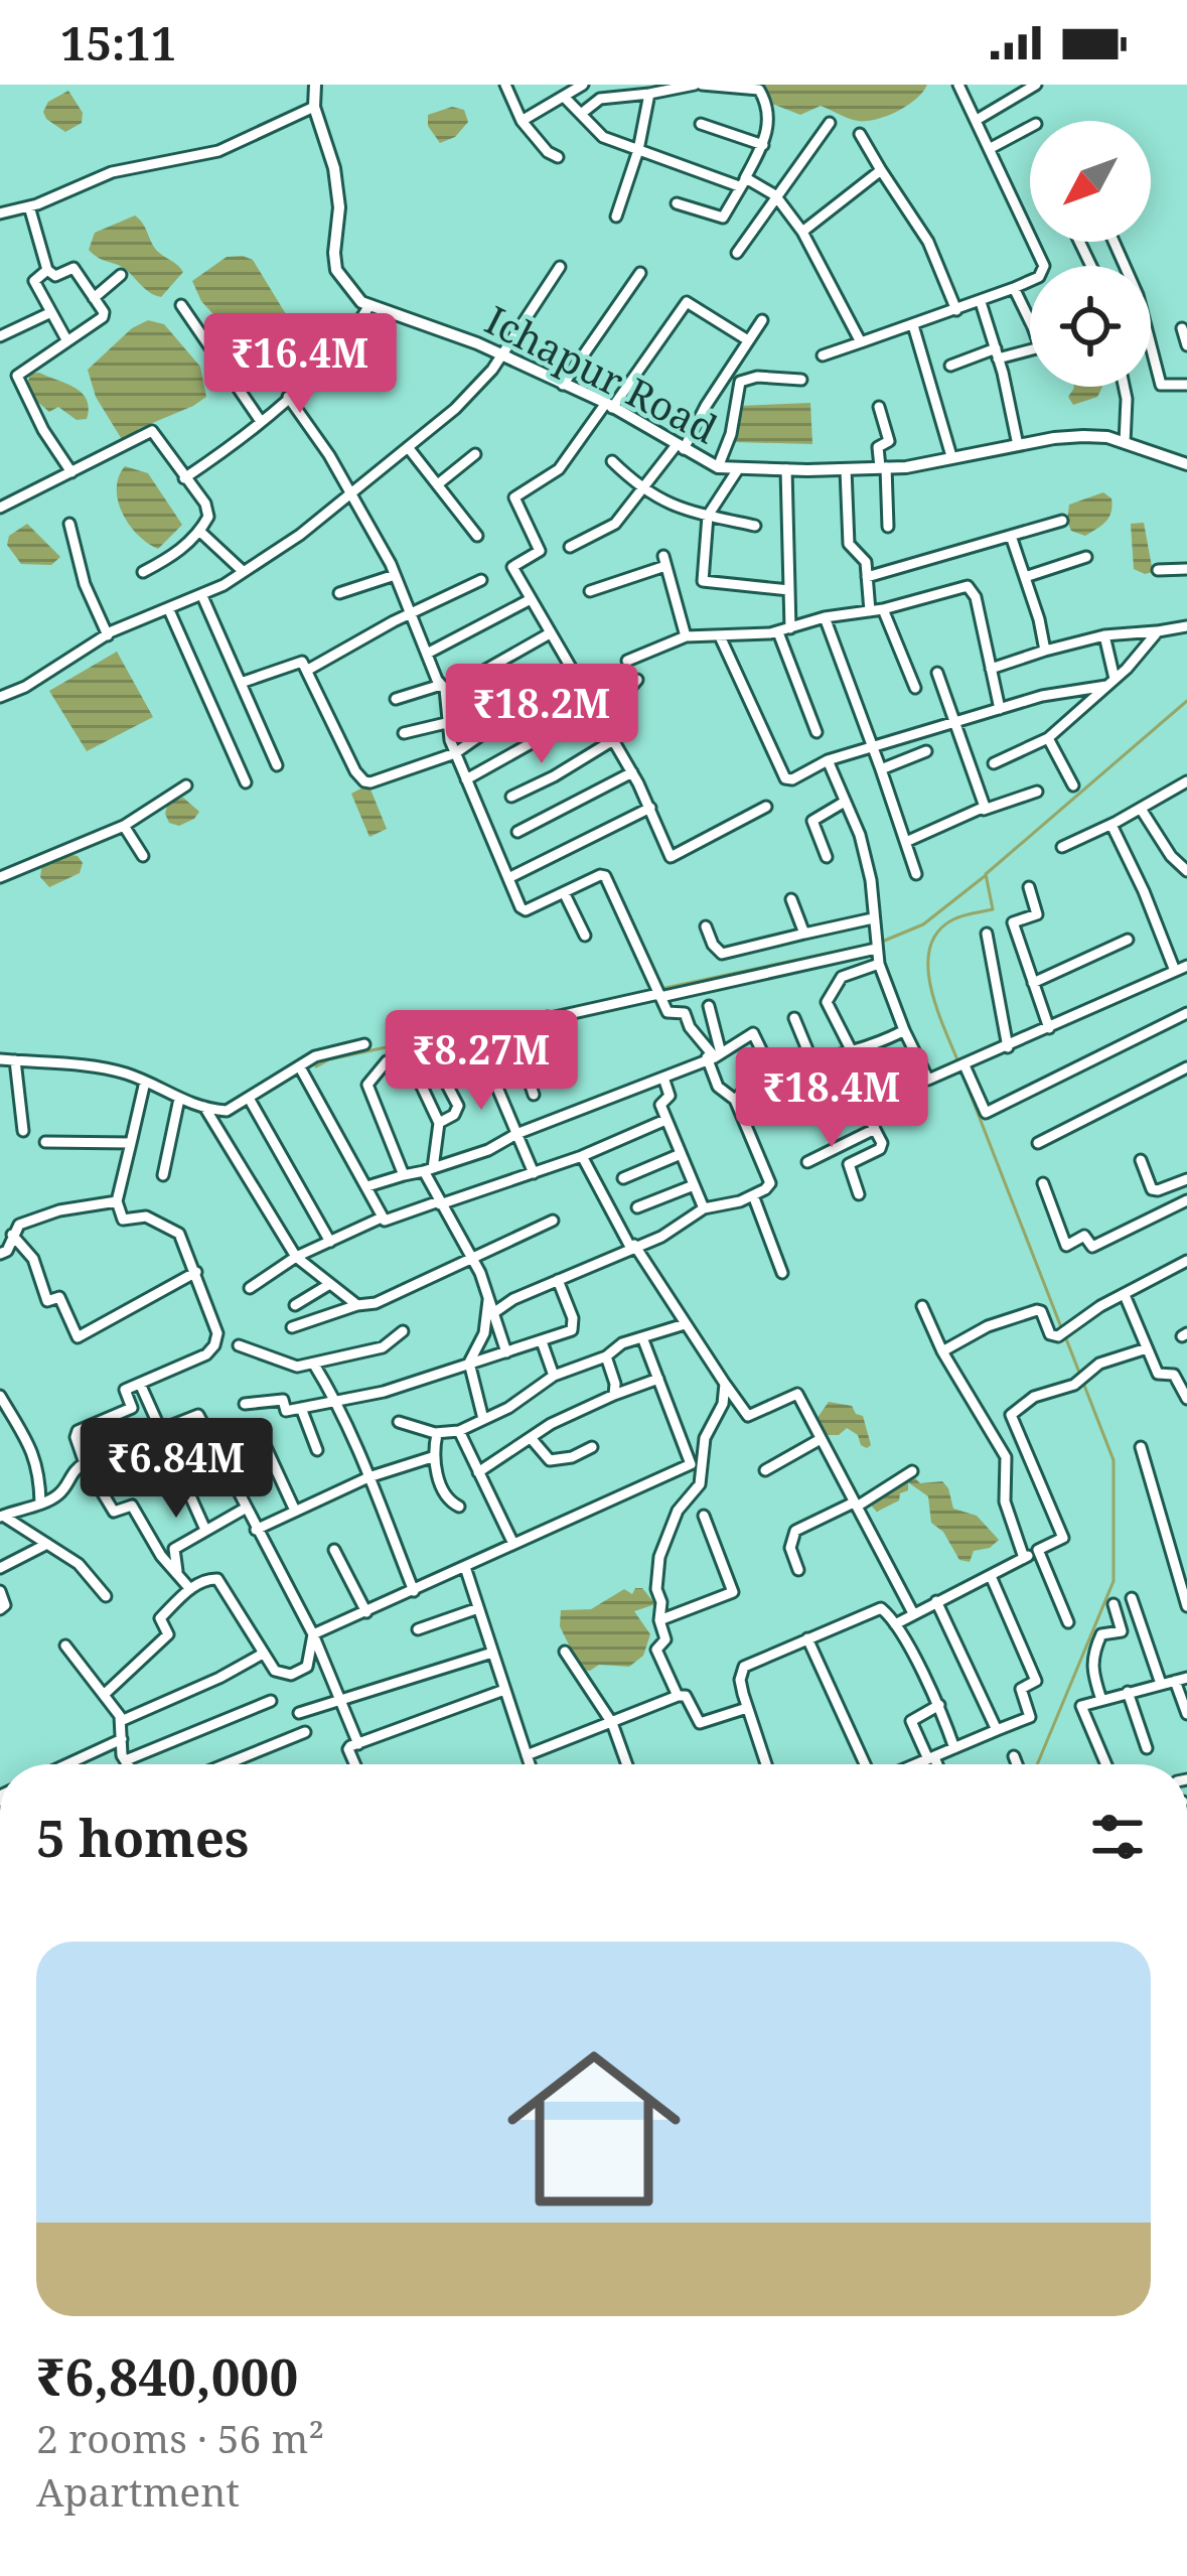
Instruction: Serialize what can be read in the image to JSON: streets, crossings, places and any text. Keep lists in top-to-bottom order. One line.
{"streets":{"street":["Ichapur Road"]},"north":"bottom left","page":{"status":"15:11","price":["₹16.4M","₹18.2M","₹8.27M","₹18.4M","₹6.84M"],"heading":"5 homes","list":[{"name":"₹6,840,000","note":"2 rooms · 56 m² · Apartment"}]}}
